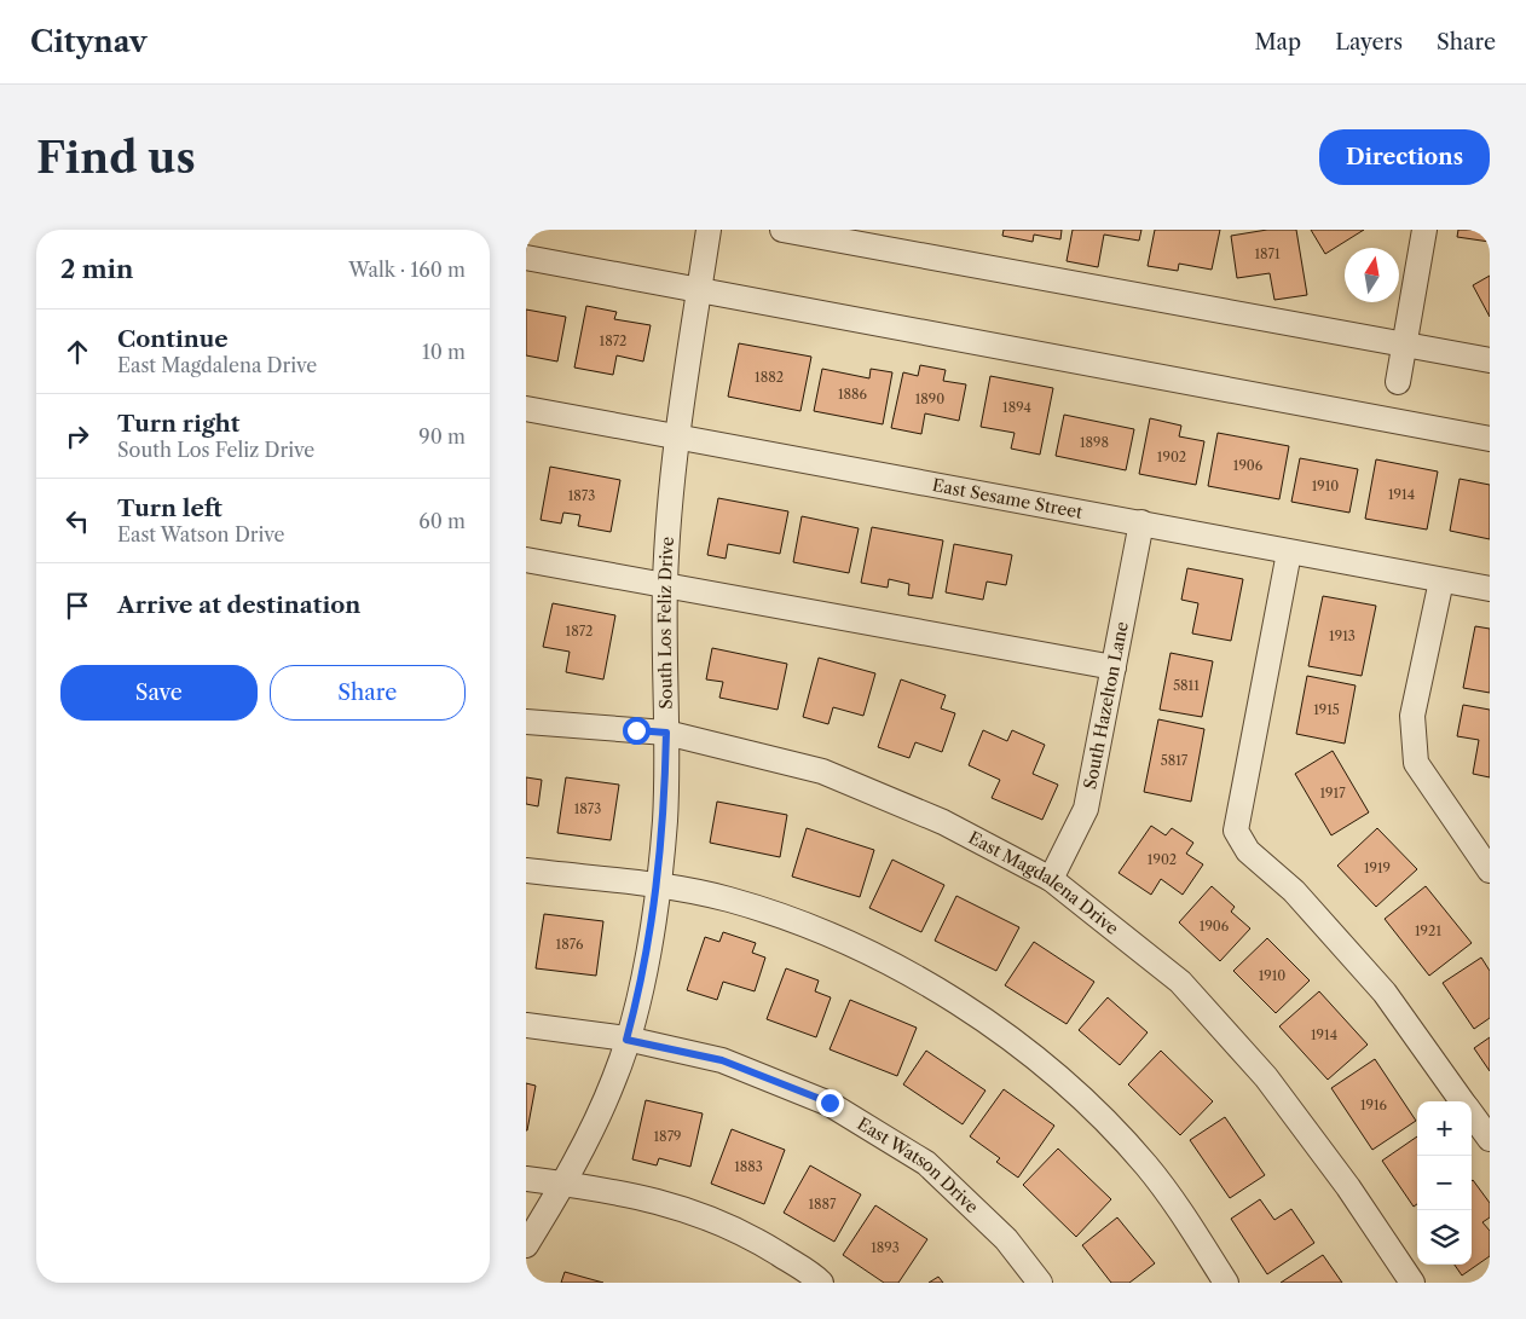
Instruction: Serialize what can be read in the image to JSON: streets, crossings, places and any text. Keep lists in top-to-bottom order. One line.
{"streets":{"street":["East Sesame Street","South Los Feliz Drive","South Hazelton Lane","East Magdalena Drive","East Watson Drive"]},"crossings":[["East Sesame Street","South Los Feliz Drive"],["East Sesame Street","South Hazelton Lane"],["South Los Feliz Drive","East Magdalena Drive"],["South Los Feliz Drive","East Watson Drive"],["South Hazelton Lane","East Magdalena Drive"]],"house_numbers":["1871","1872","1882","1886","1890","1894","1898","1902","1906","1910","1914","1873","1872","1913","5811","1915","5817","1917","1873","1902","1919","1906","1921","1876","1910","1914","1916","1879","1883","1887","1893"],"north":"top","page":{"header":"Citynav","nav":["Map","Layers","Share"],"buttons":["Directions",["Save","Share"]],"title":"Find us","heading":["2 min","Walk · 160 m"],"list":[["Continue","East Magdalena Drive","10 m"],["Turn right","South Los Feliz Drive","90 m"],["Turn left","East Watson Drive","60 m"],"Arrive at destination"],"map_buttons":["+","−"]}}
